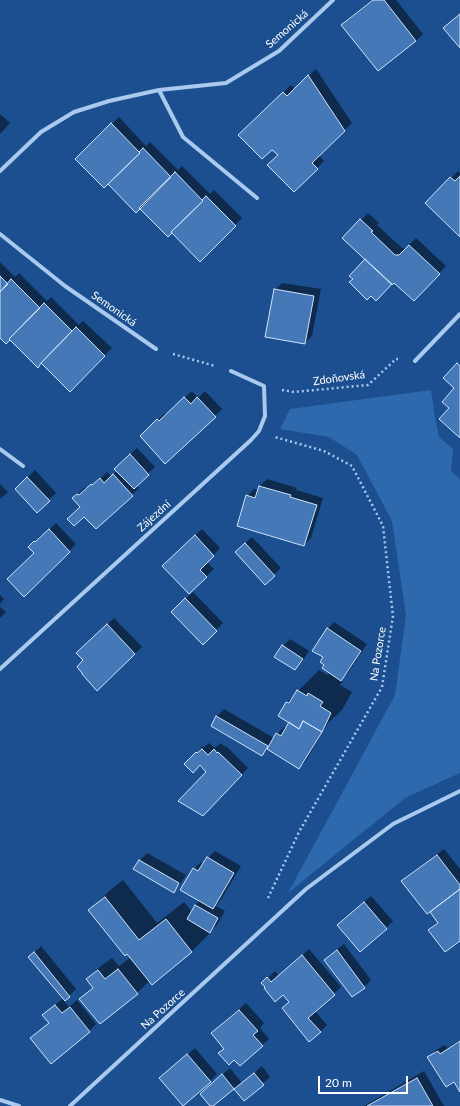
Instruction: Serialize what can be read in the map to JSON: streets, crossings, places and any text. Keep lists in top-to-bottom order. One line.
{"streets":{"street":["Semonická","Zájezdní","Na Pozorce"],"path":["Zdoňovská"]},"crossings":[["Zdoňovská","Zájezdní"],["Zájezdní","Na Pozorce"]],"scale_bar":"20 m"}
